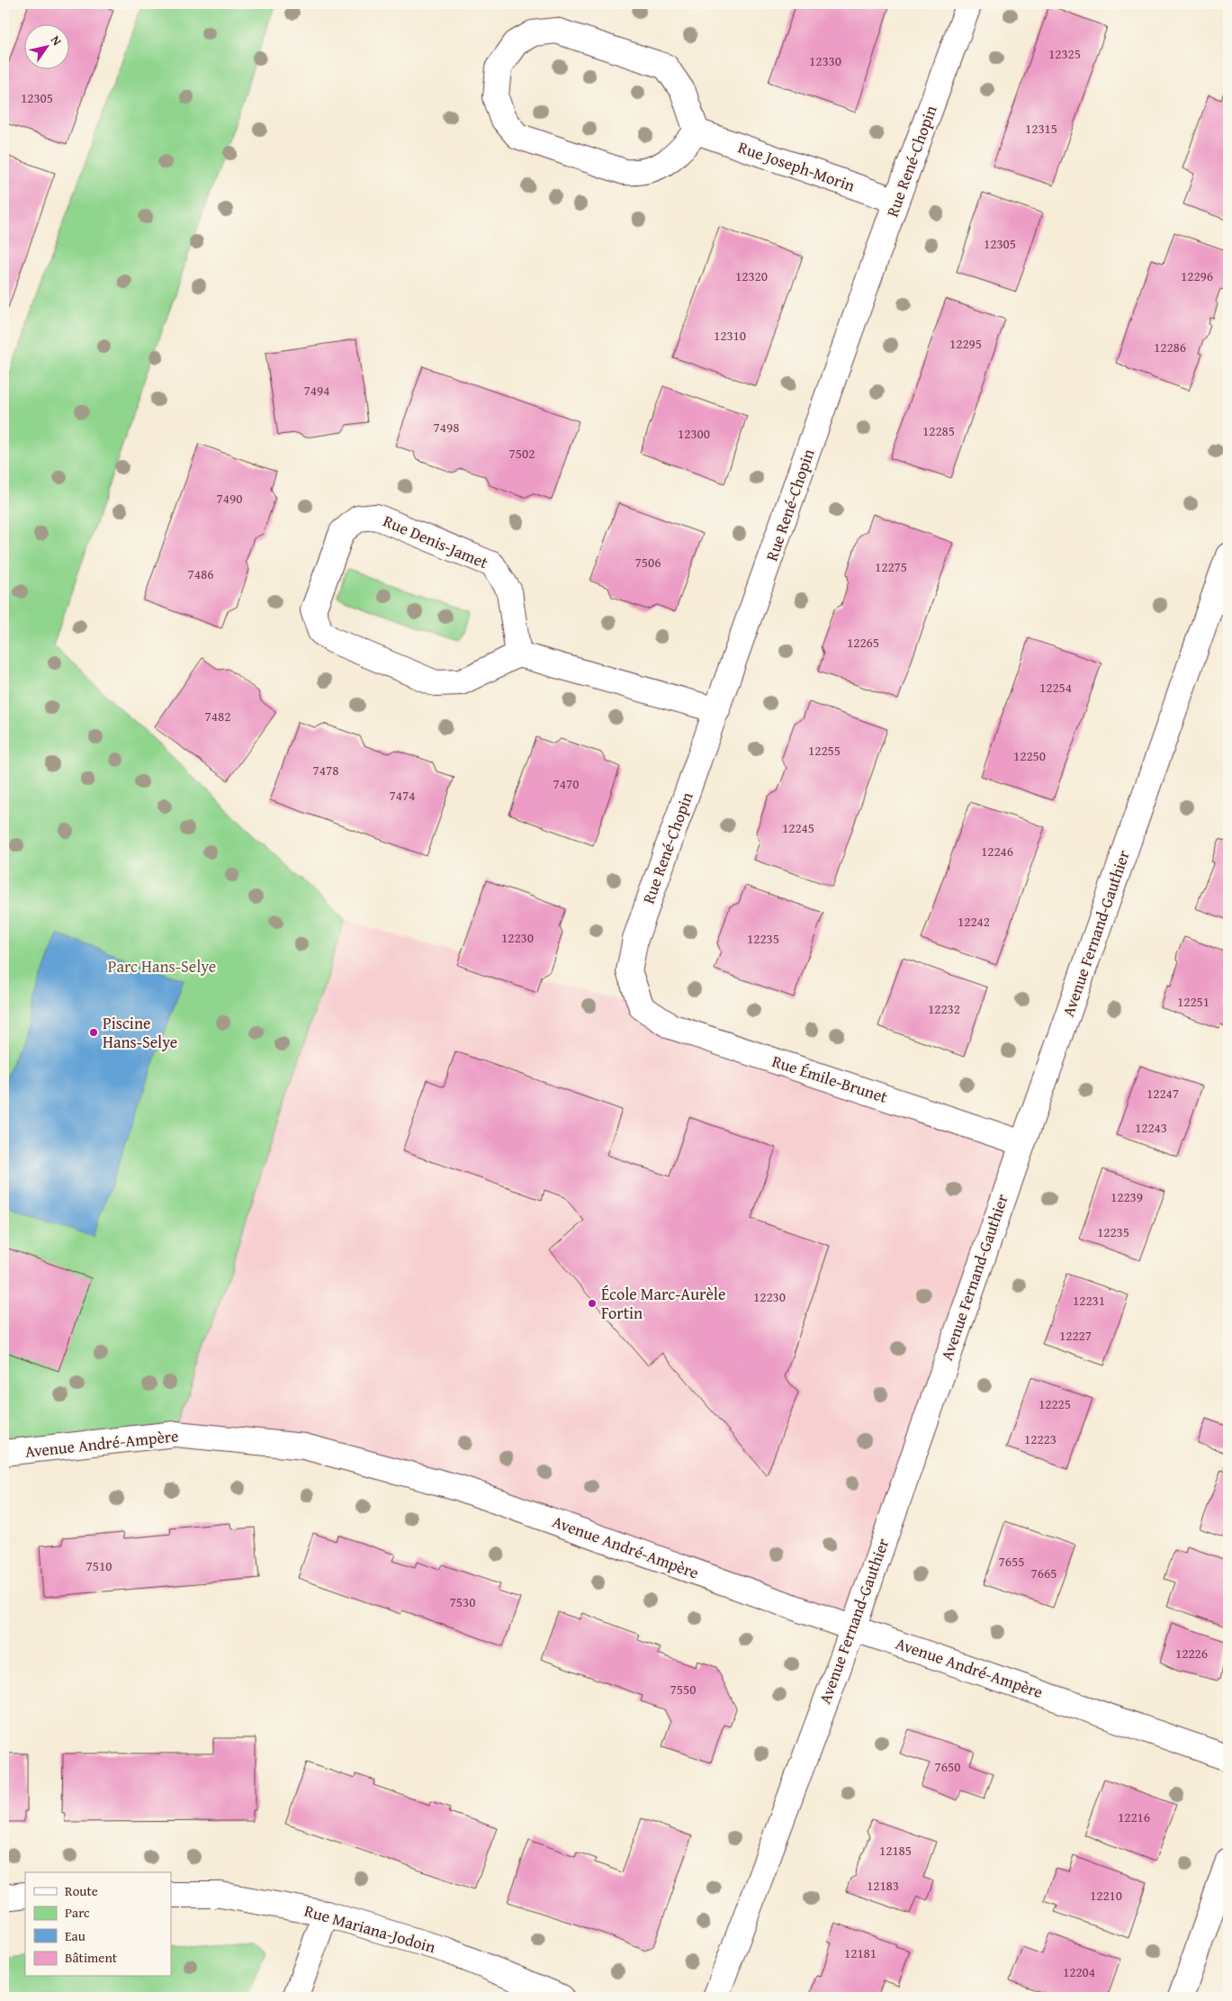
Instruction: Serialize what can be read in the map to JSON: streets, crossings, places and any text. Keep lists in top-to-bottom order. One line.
{"streets":{"street":["Rue René-Chopin","Rue Joseph-Morin","Rue Denis-Jamet","Avenue Fernand-Gauthier","Rue Émile-Brunet","Avenue André-Ampère","Rue Mariana-Jodoin"]},"crossings":[["Rue René-Chopin","Rue Joseph-Morin"],["Rue René-Chopin","Rue Émile-Brunet"],["Avenue Fernand-Gauthier","Rue Émile-Brunet"],["Avenue Fernand-Gauthier","Avenue André-Ampère"]],"parks":["Parc Hans-Selye"],"places":["Piscine Hans-Selye","École Marc-Aurèle Fortin"],"house_numbers":["12325","12330","12305","12315","12305","12320","12296","12310","12295","12286","7494","7498","12285","12300","7502","7490","7506","12275","7486","12265","12254","7482","12255","12250","7478","7470","7474","12245","12246","12242","12230","12235","12251","12232","12247","12243","12239","12235","12230","12231","12227","12225","12223","7655","7510","7665","7530","12226","7550","7650","12216","12185","12183","12210","12181","12204"],"legend":["Route","Parc","Eau","Bâtiment"],"north":"top right"}
